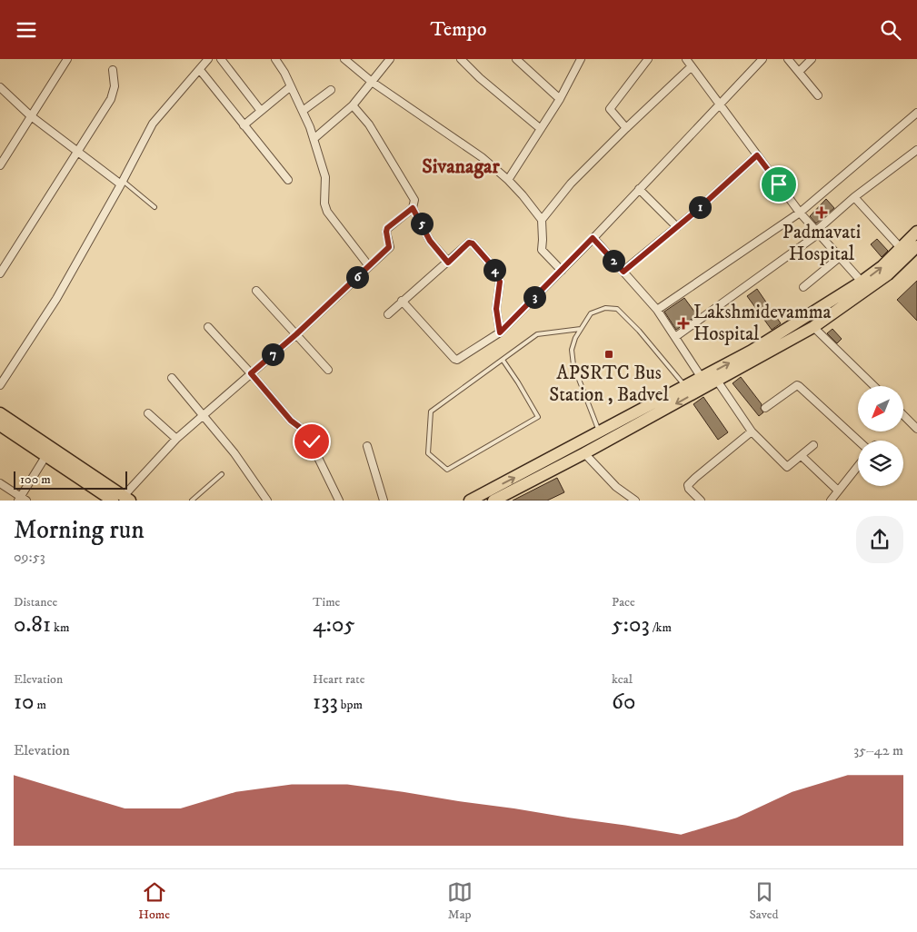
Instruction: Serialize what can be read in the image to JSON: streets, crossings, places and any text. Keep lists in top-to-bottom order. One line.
{"districts":["Sivanagar"],"places":{"health":["Padmavati Hospital","Lakshmidevamma Hospital"],"transit":["APSRTC Bus Station , Badvel"]},"scale_bar":"100 m","north":"bottom left","page":{"header":"Tempo","pins":["1","5","2","4","6","3","7"],"scale":"100 m","heading":["Morning run","09:53"],"stats":[["Distance","0.81 km"],["Time","4:05"],["Pace","5:03 /km"],["Elevation","10 m"],["Heart rate","133 bpm"],["kcal","60"]],"chart":["Elevation","35–42 m"],"tabs":["Home","Map","Saved"]}}
